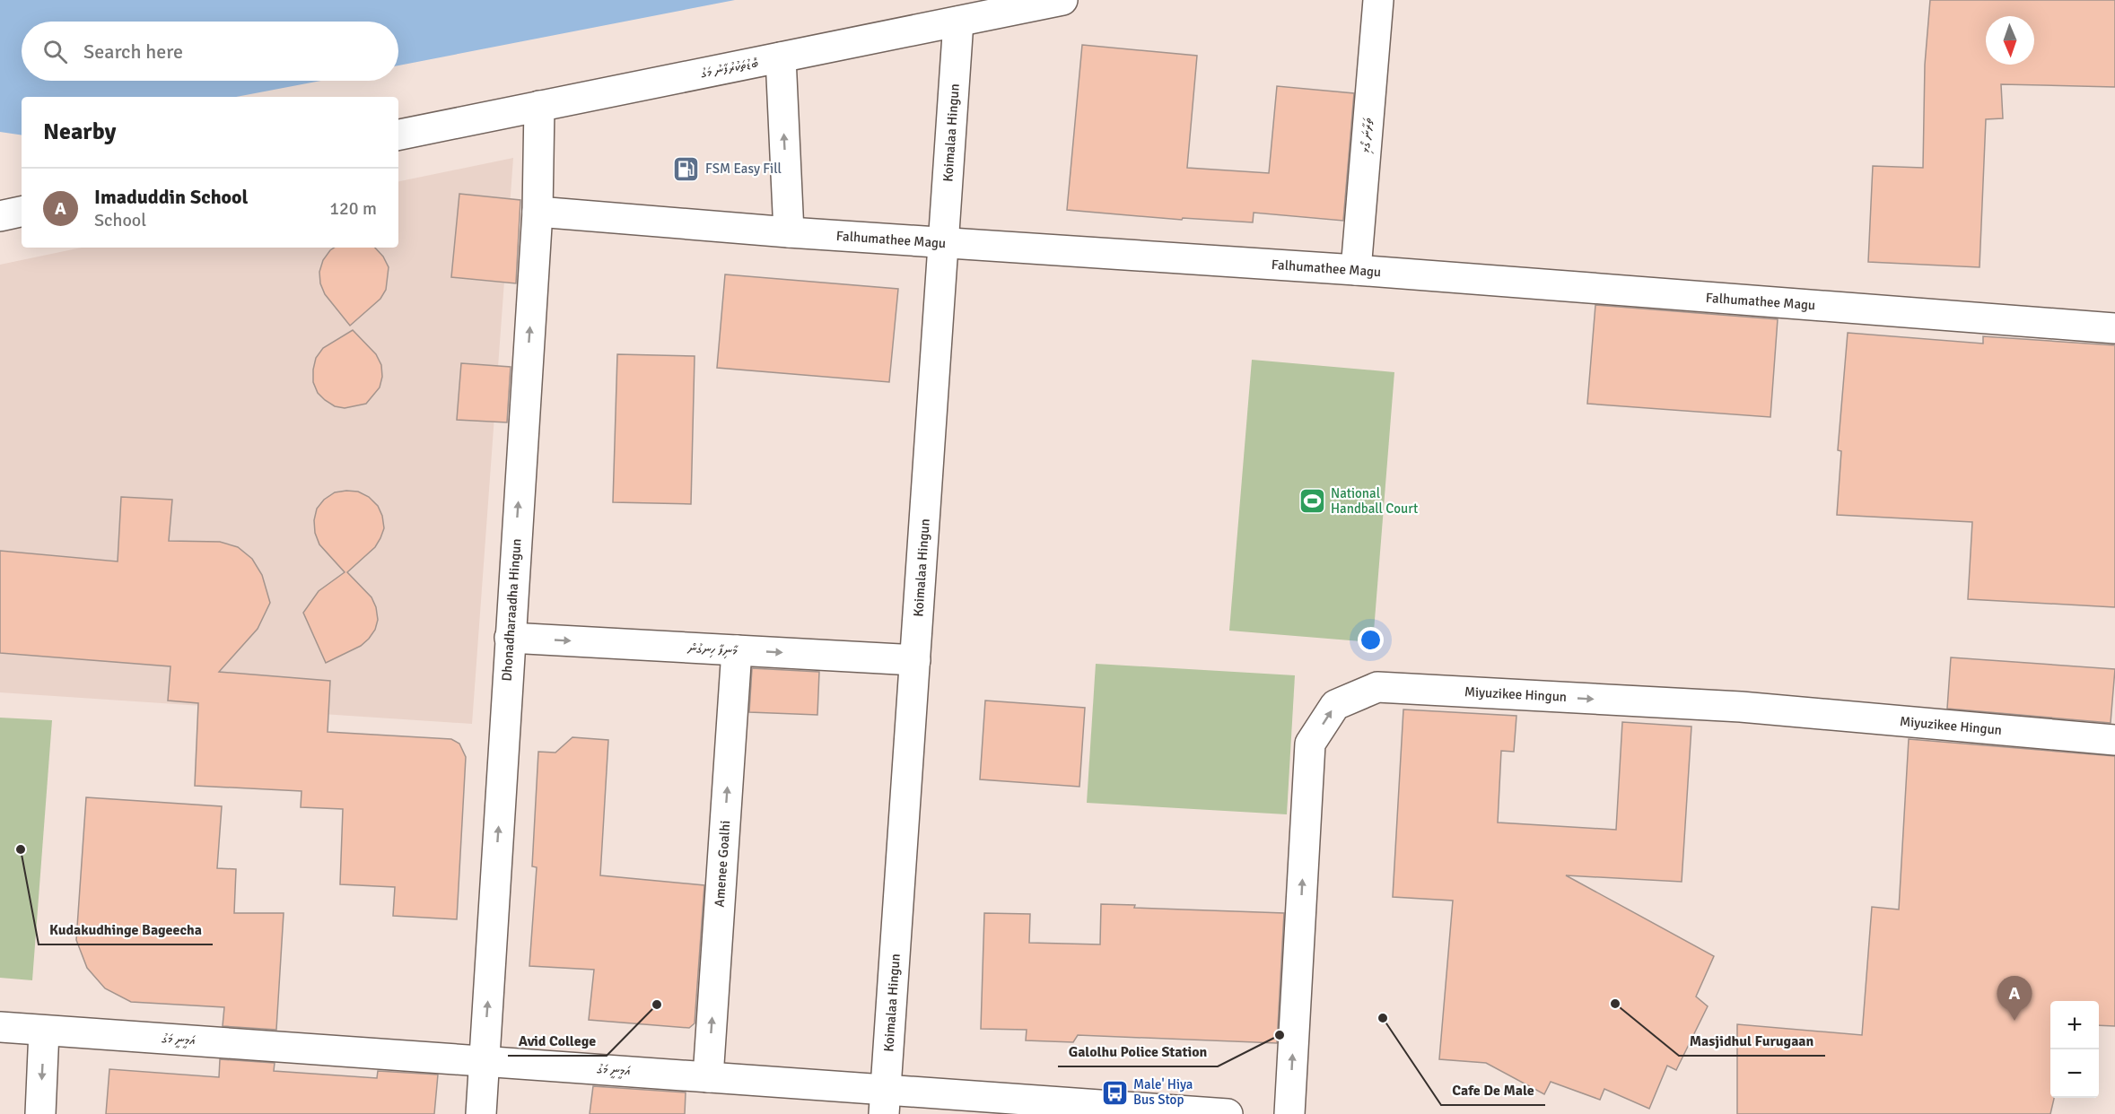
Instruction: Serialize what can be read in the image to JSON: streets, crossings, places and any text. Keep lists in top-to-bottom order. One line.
{"streets":{"street":["ބޮޑުތަކުރުފާނު މަގު","Koimalaa Hingun","ތަރާނަ ގޯޅި","Falhumathee Magu","Dhonadharaadha Hingun","މާނިފާ ހިނގުން","Miyuzikee Hingun","Amenee Goalhi","އަމީނީ މަގު"]},"crossings":[["ބޮޑުތަކުރުފާނު މަގު","Koimalaa Hingun"],["ބޮޑުތަކުރުފާނު މަގު","Dhonadharaadha Hingun"],["Koimalaa Hingun","Falhumathee Magu"],["Koimalaa Hingun","މާނިފާ ހިނގުން"],["Koimalaa Hingun","އަމީނީ މަގު"],["ތަރާނަ ގޯޅި","Falhumathee Magu"],["Falhumathee Magu","Dhonadharaadha Hingun"],["Dhonadharaadha Hingun","މާނިފާ ހިނގުން"],["Dhonadharaadha Hingun","އަމީނީ މަގު"],["މާނިފާ ހިނގުން","Amenee Goalhi"],["Amenee Goalhi","އަމީނީ މަގު"]],"one_way":["Dhonadharaadha Hingun","މާނިފާ ހިނގުން","Amenee Goalhi"],"places":{"fuel station":["FSM Easy Fill"],"sports":["National Handball Court"],"other":["Kudakudhinge Bageecha","Masjidhul Furugaan","Avid College","Cafe De Male","Galolhu Police Station"],"bus stop":["Male' Hiya Bus Stop"]},"north":"bottom","page":{"search":"Search here","heading":"Nearby","list":[{"mark":"A","name":"Imaduddin School","note":"School","value":"120 m"}],"pins":"A","map_buttons":["+","−"]}}
